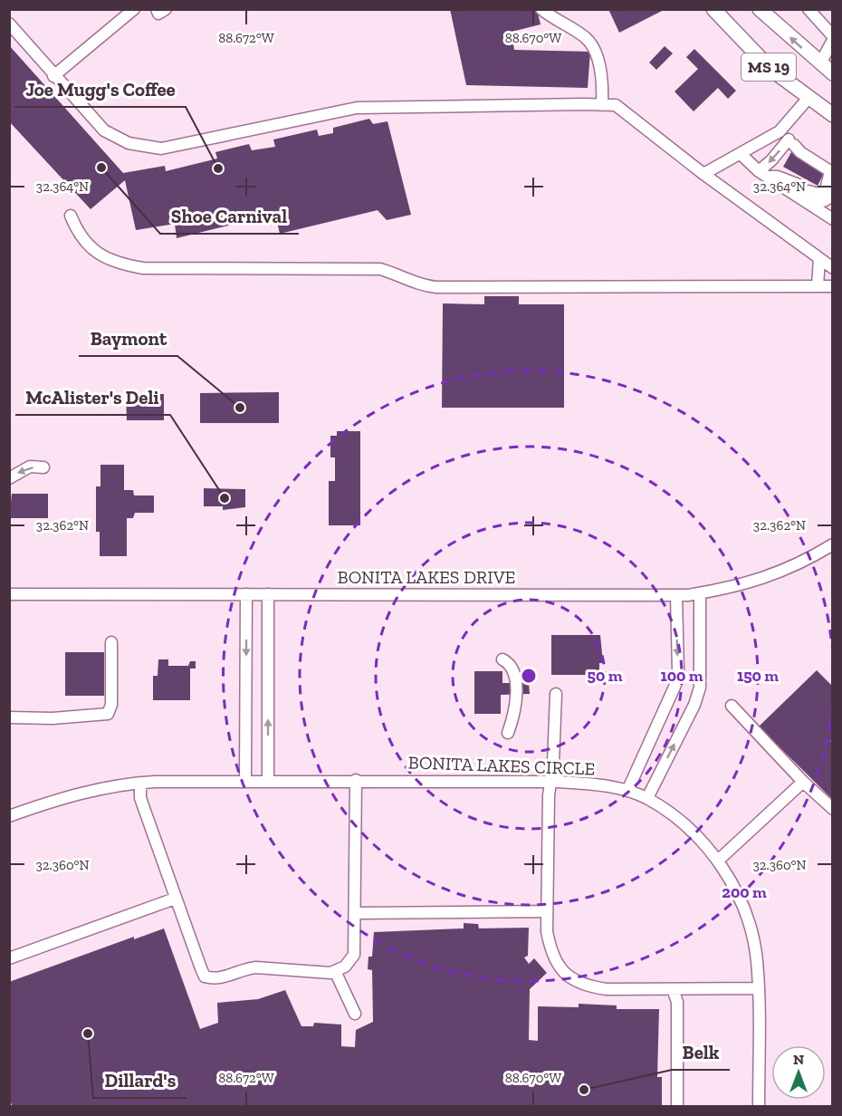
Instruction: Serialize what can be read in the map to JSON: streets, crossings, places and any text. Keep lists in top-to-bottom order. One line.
{"streets":{"main road":["MS 19"],"street":["BONITA LAKES DRIVE","BONITA LAKES CIRCLE"]},"places":["Shoe Carnival","Joe Mugg's Coffee","Baymont","McAlister's Deli","Dillard's","Belk"],"north":"top","coordinates":["88.672°W","88.670°W","32.364°N","32.362°N","32.360°N"],"rings":["50 m","100 m","150 m","200 m"]}
